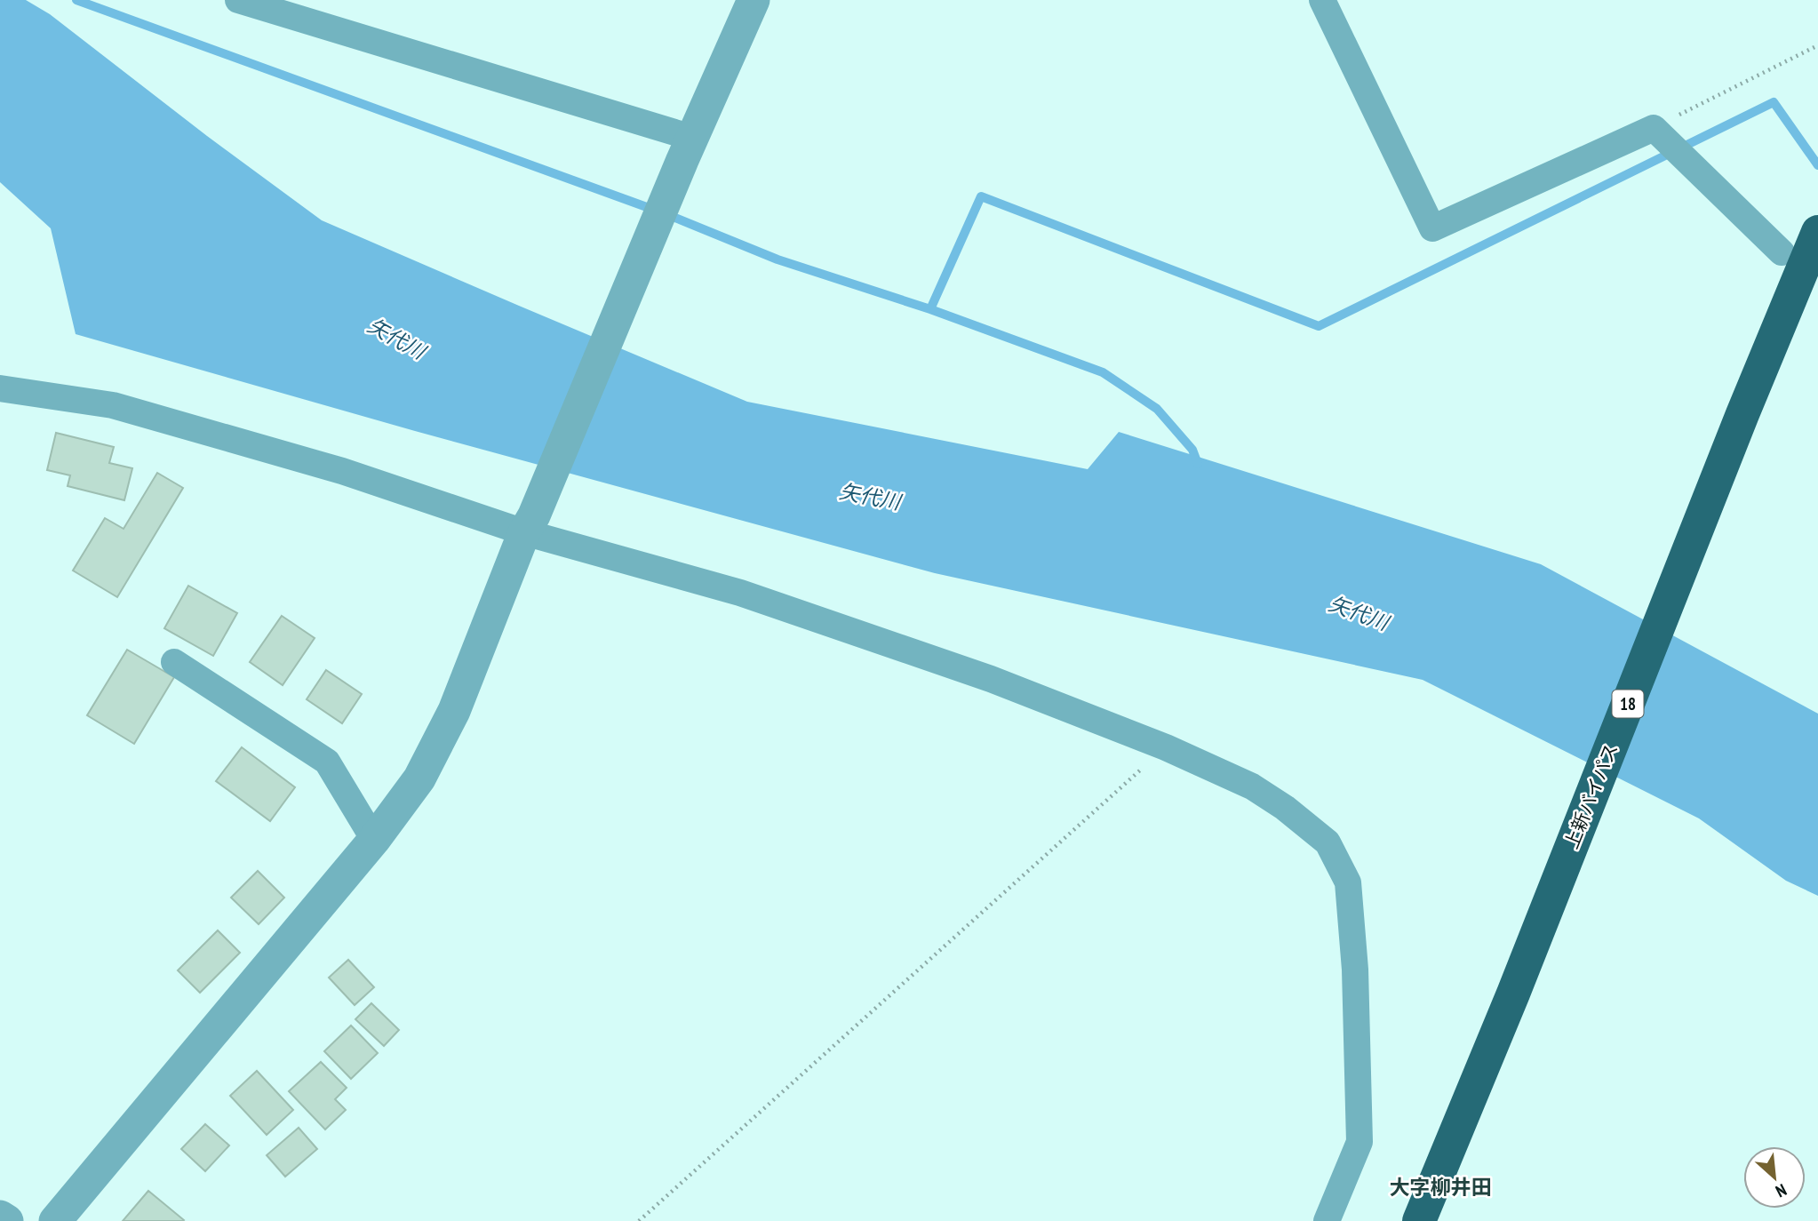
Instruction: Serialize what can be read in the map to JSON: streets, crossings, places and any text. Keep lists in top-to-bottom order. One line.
{"streets":{"highway":["18","上新バイパス"]},"districts":["大字柳井田"],"water":["矢代川"],"north":"bottom right"}
